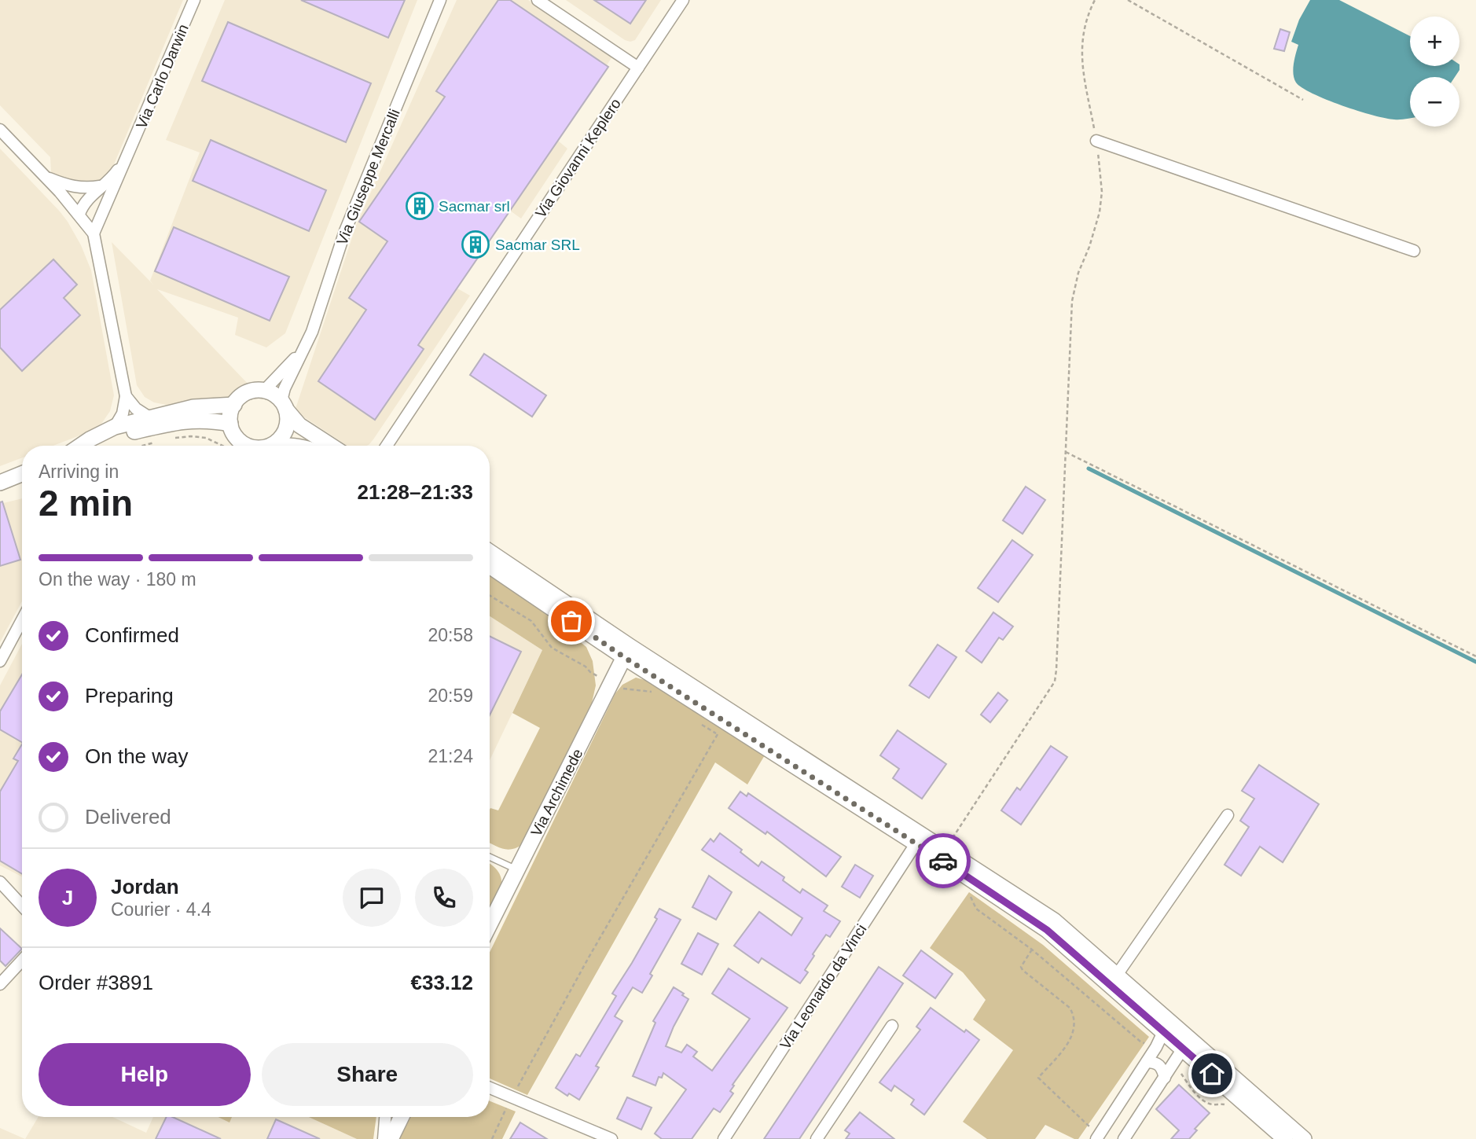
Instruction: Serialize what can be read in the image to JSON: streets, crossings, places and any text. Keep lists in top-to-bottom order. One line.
{"streets":{"street":["Via Carlo Darwin","Via Giovanni Keplero","Via Giuseppe Mercalli","Via Archimede","Via Leonardo da Vinci"]},"places":{"building":["Sacmar srl","Sacmar SRL"]},"page":{"map_buttons":["+","−"],"heading":["2 min","Arriving in","21:28–21:33"],"panel":["Jordan","Courier · 4.4","Order #3891","€33.12"],"bar":"On the way · 180 m","list":[["Confirmed","20:58"],["Preparing","20:59"],["On the way","21:24"],"Delivered"],"round":"J","buttons":["Help","Share"]}}
